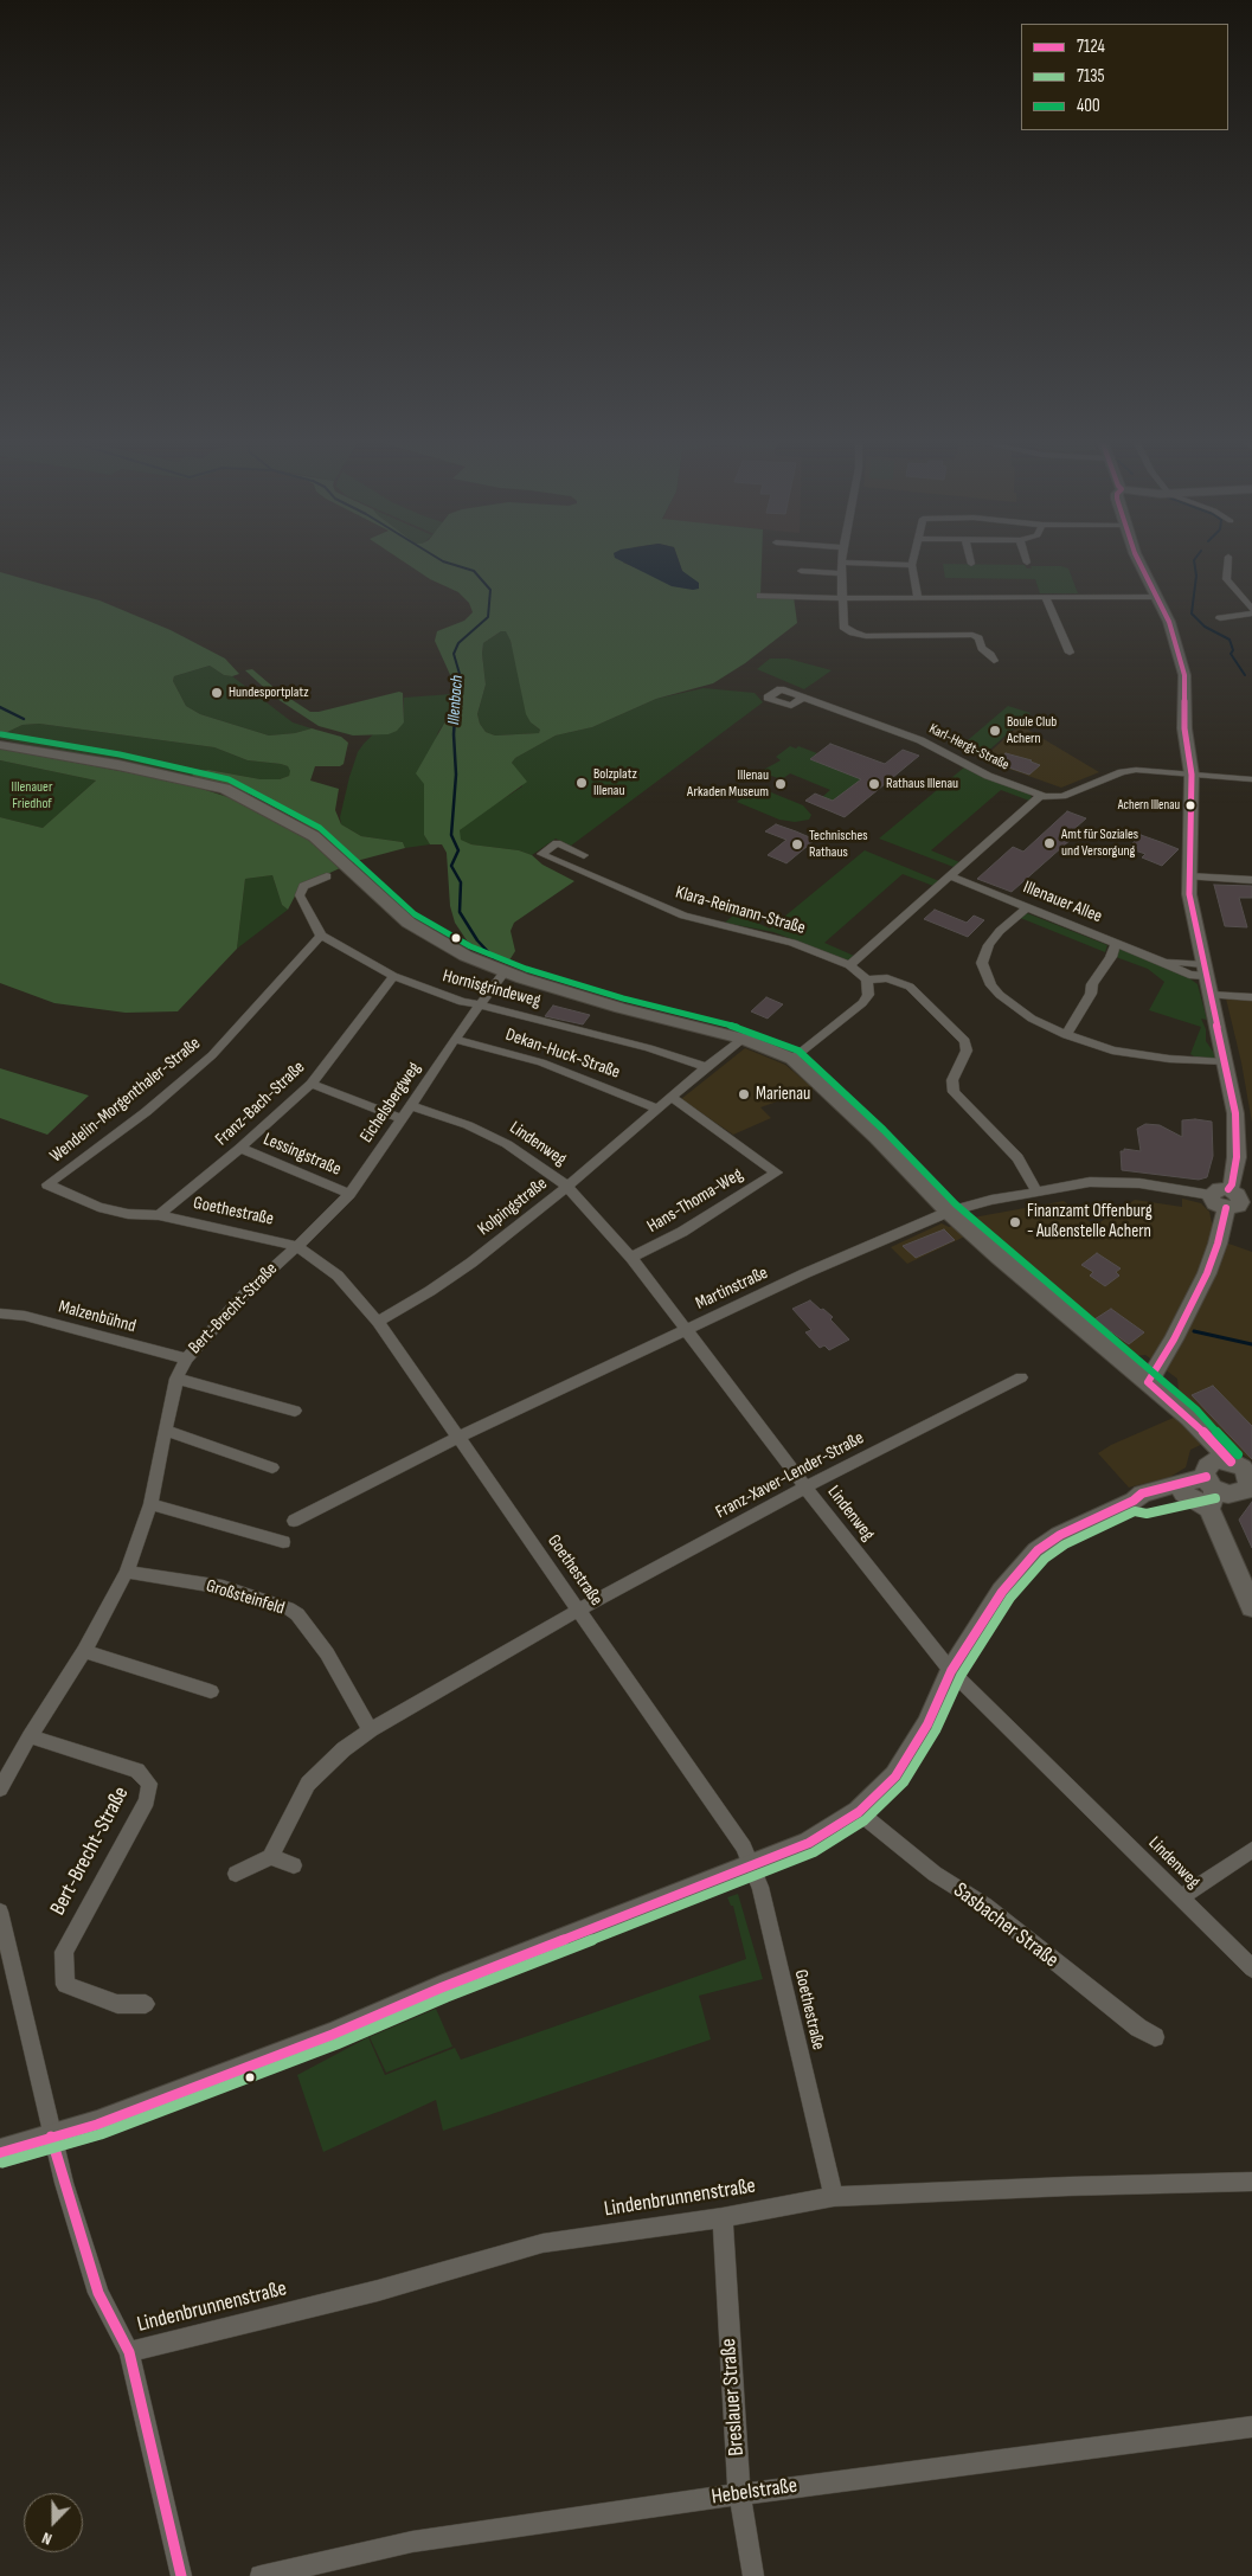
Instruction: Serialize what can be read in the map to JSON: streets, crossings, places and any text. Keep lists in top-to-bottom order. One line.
{"streets":{"street":["Karl-Hergt-Straße","Illenauer Allee","Klara-Reimann-Straße","Hornisgrindeweg","Dekan-Huck-Straße","Wendelin-Morgenthaler-Straße","Eichelsbergweg","Franz-Bach-Straße","Lindenweg","Lessingstraße","Hans-Thoma-Weg","Kolpingstraße","Goethestraße","Martinstraße","Bert-Brecht-Straße","Malzenbühnd","Franz-Xaver-Lender-Straße","Großsteinfeld","Sasbacher Straße","Lindenbrunnenstraße","Breslauer Straße","Hebelstraße"]},"crossings":[["Hornisgrindeweg","Wendelin-Morgenthaler-Straße"],["Hornisgrindeweg","Eichelsbergweg"],["Hornisgrindeweg","Franz-Bach-Straße"],["Hornisgrindeweg","Kolpingstraße"],["Dekan-Huck-Straße","Eichelsbergweg"],["Dekan-Huck-Straße","Kolpingstraße"],["Wendelin-Morgenthaler-Straße","Goethestraße"],["Eichelsbergweg","Lindenweg"],["Eichelsbergweg","Lessingstraße"],["Eichelsbergweg","Goethestraße"],["Eichelsbergweg","Bert-Brecht-Straße"],["Franz-Bach-Straße","Lessingstraße"],["Franz-Bach-Straße","Goethestraße"],["Lindenweg","Hans-Thoma-Weg"],["Lindenweg","Kolpingstraße"],["Lindenweg","Martinstraße"],["Lindenweg","Franz-Xaver-Lender-Straße"],["Hans-Thoma-Weg","Kolpingstraße"],["Kolpingstraße","Goethestraße"],["Goethestraße","Martinstraße"],["Goethestraße","Bert-Brecht-Straße"],["Goethestraße","Franz-Xaver-Lender-Straße"],["Goethestraße","Lindenbrunnenstraße"],["Bert-Brecht-Straße","Malzenbühnd"],["Bert-Brecht-Straße","Großsteinfeld"],["Lindenbrunnenstraße","Breslauer Straße"],["Breslauer Straße","Hebelstraße"]],"water":["Illenbach"],"parks":["Illenauer Friedhof"],"places":["Hundesportplatz","Boule Club Achern","Bolzplatz Illenau","Illenau Arkaden Museum","Rathaus Illenau","Achern Illenau","Amt für Soziales und Versorgung","Technisches Rathaus","Marienau","Finanzamt Offenburg - Außenstelle Achern"],"lines":["transit line 7124","transit line 400","transit line 7135"],"legend":["7124","7135","400"],"north":"bottom"}
